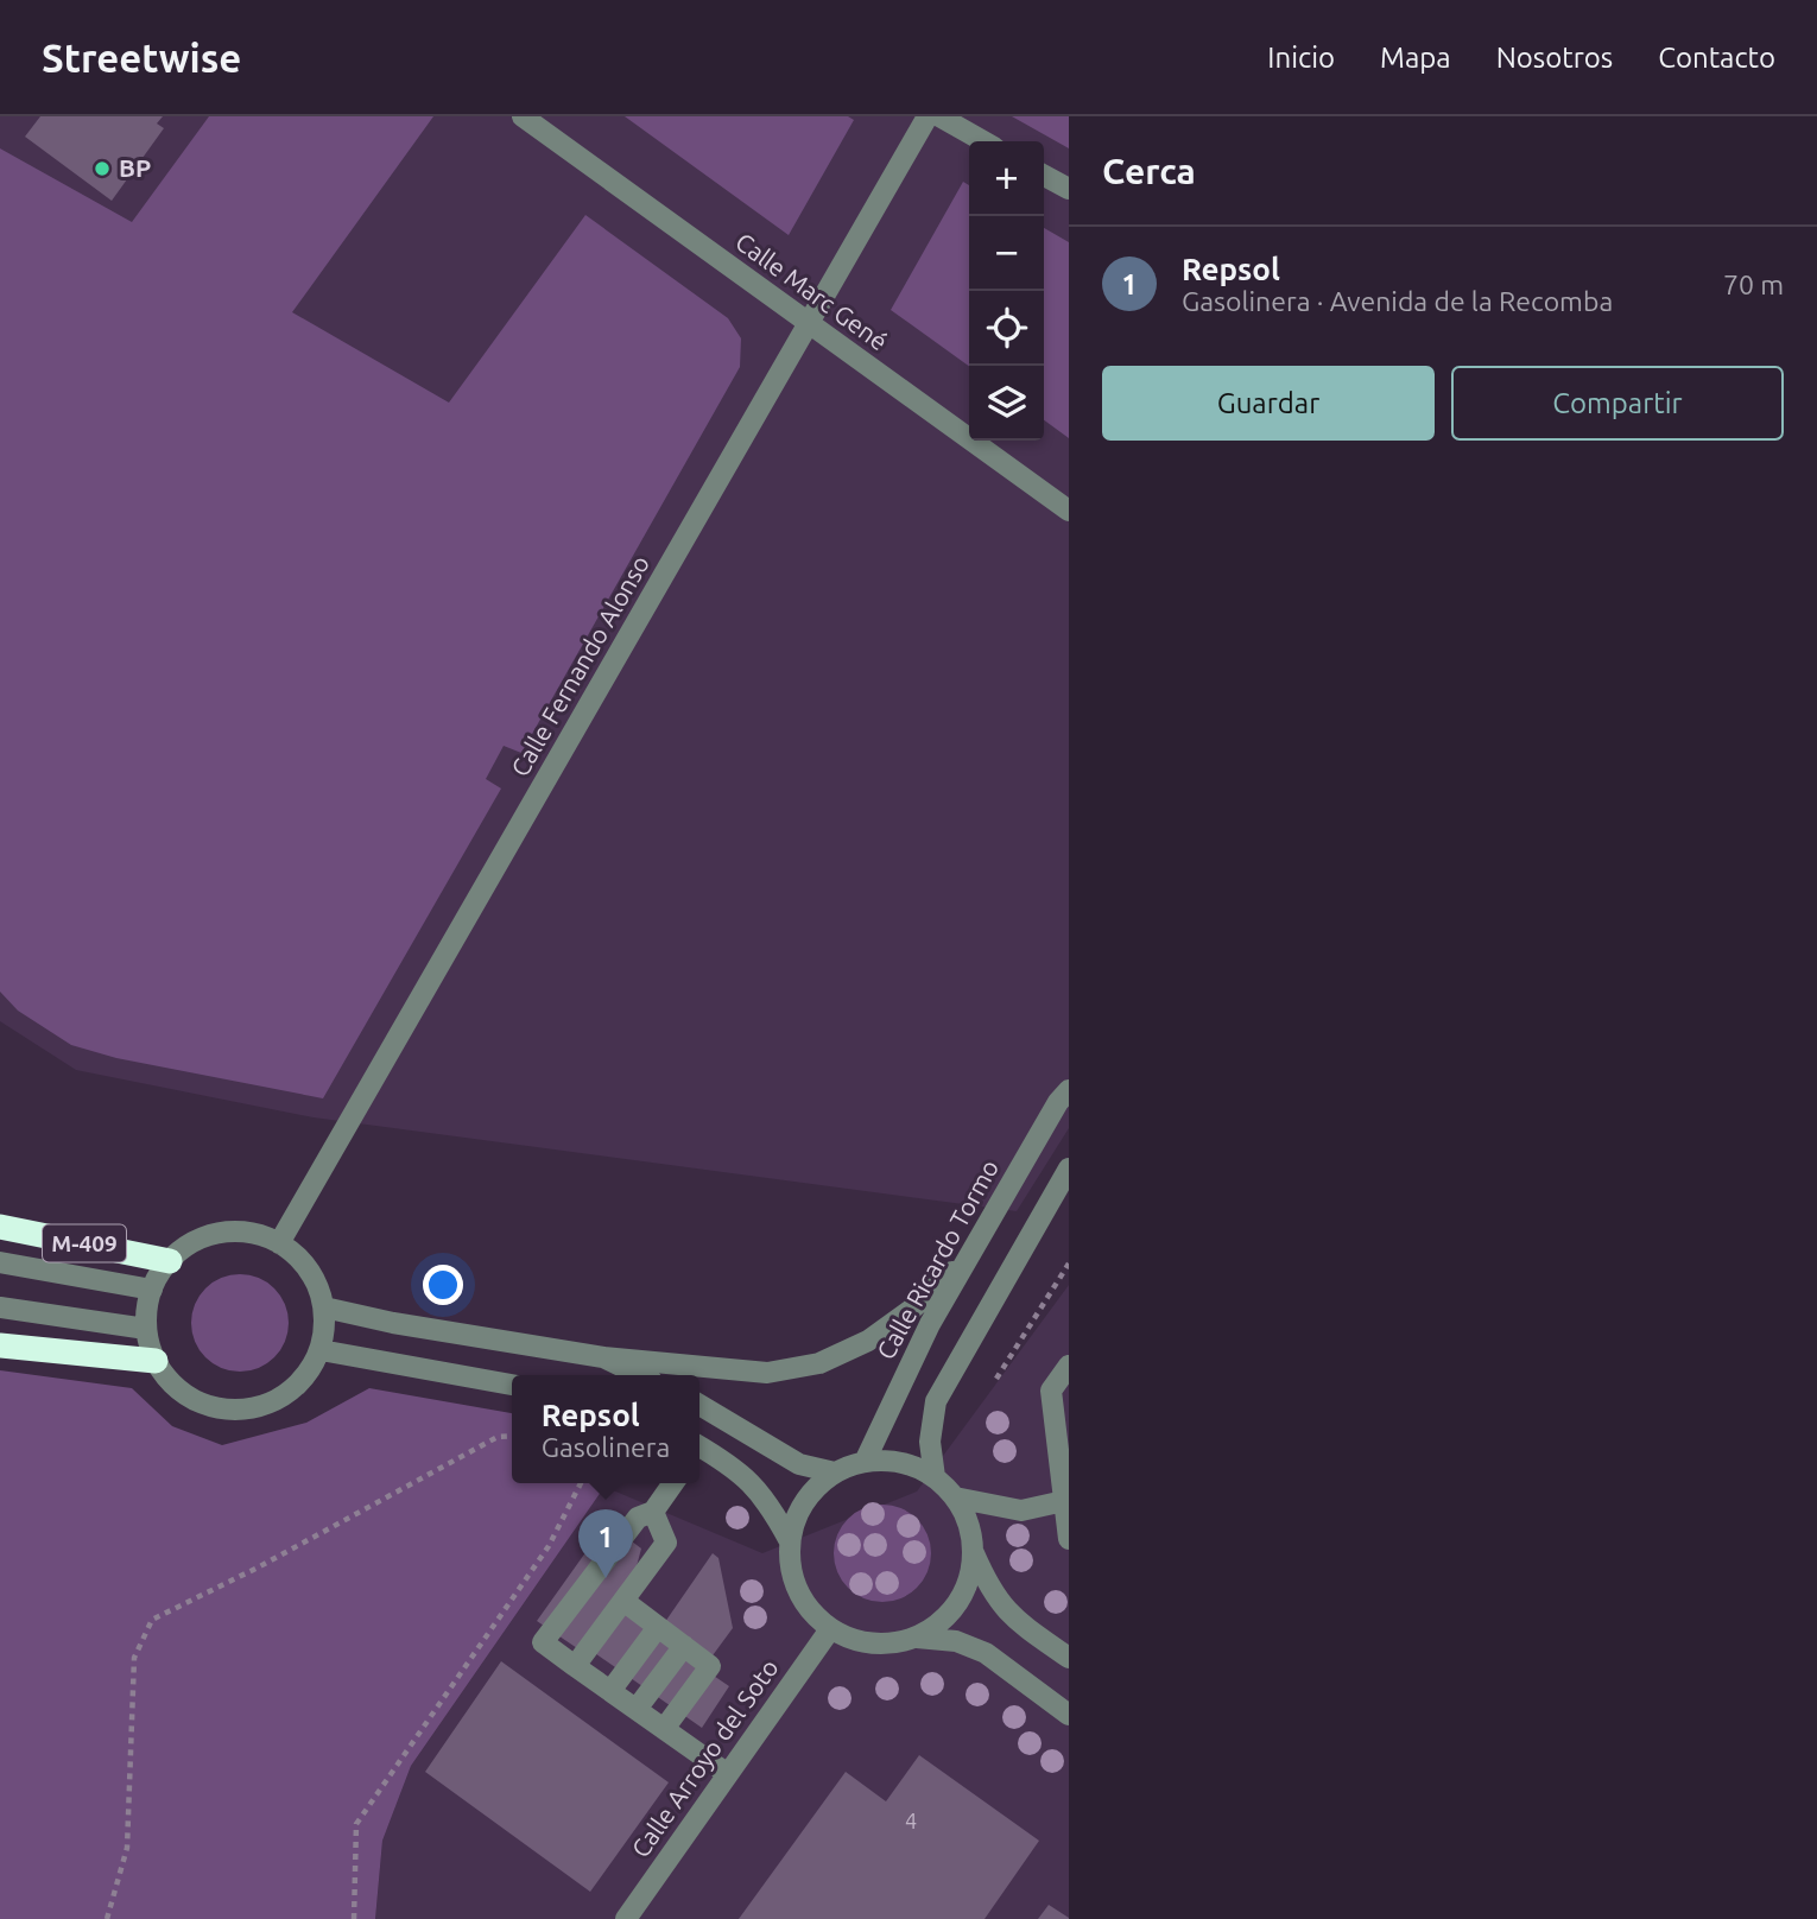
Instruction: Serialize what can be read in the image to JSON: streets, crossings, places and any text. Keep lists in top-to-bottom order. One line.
{"streets":{"highway":["M-409"],"street":["Calle Marc Gené","Calle Fernando Alonso","Calle Ricardo Tormo","Calle Arroyo del Soto"]},"crossings":[["Calle Marc Gené","Calle Fernando Alonso"],["Calle Fernando Alonso","M-409"],["Calle Ricardo Tormo","Calle Arroyo del Soto"]],"places":["BP"],"house_numbers":["4"],"page":{"header":"Streetwise","nav":["Inicio","Mapa","Nosotros","Contacto"],"heading":"Cerca","map_buttons":["+","−"],"list":[{"mark":"1","name":"Repsol","note":"Gasolinera · Avenida de la Recomba","value":"70 m"}],"buttons":["Guardar","Compartir"],"popup":["Repsol","Gasolinera"],"pins":"1"}}
